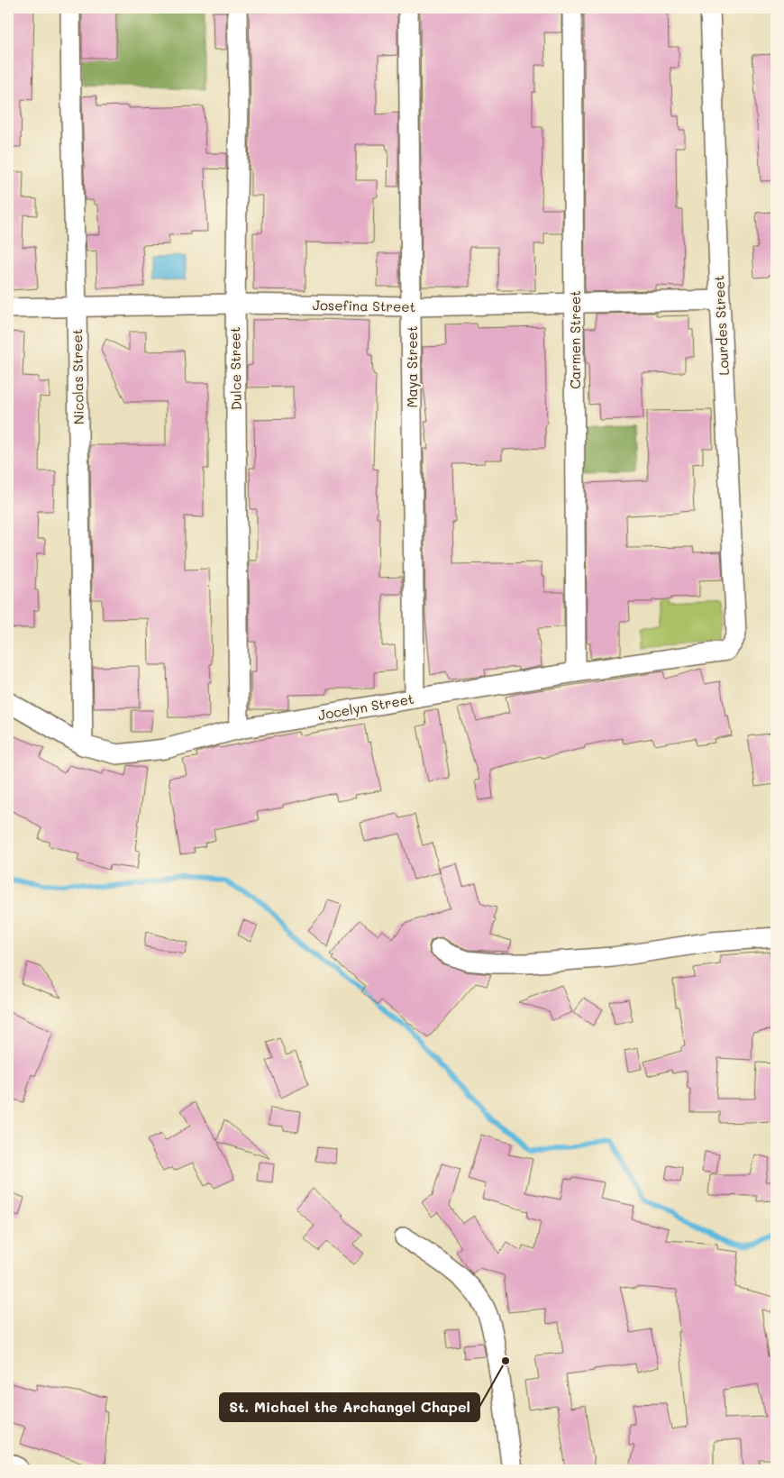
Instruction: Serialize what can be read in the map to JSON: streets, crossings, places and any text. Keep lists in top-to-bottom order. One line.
{"streets":{"street":["Josefina Street","Lourdes Street","Carmen Street","Maya Street","Dulce Street","Nicolas Street","Jocelyn Street"]},"crossings":[["Josefina Street","Lourdes Street"],["Josefina Street","Carmen Street"],["Josefina Street","Maya Street"],["Josefina Street","Dulce Street"],["Josefina Street","Nicolas Street"],["Lourdes Street","Jocelyn Street"],["Carmen Street","Jocelyn Street"],["Maya Street","Jocelyn Street"],["Dulce Street","Jocelyn Street"],["Nicolas Street","Jocelyn Street"]],"places":["St. Michael the Archangel Chapel"]}
